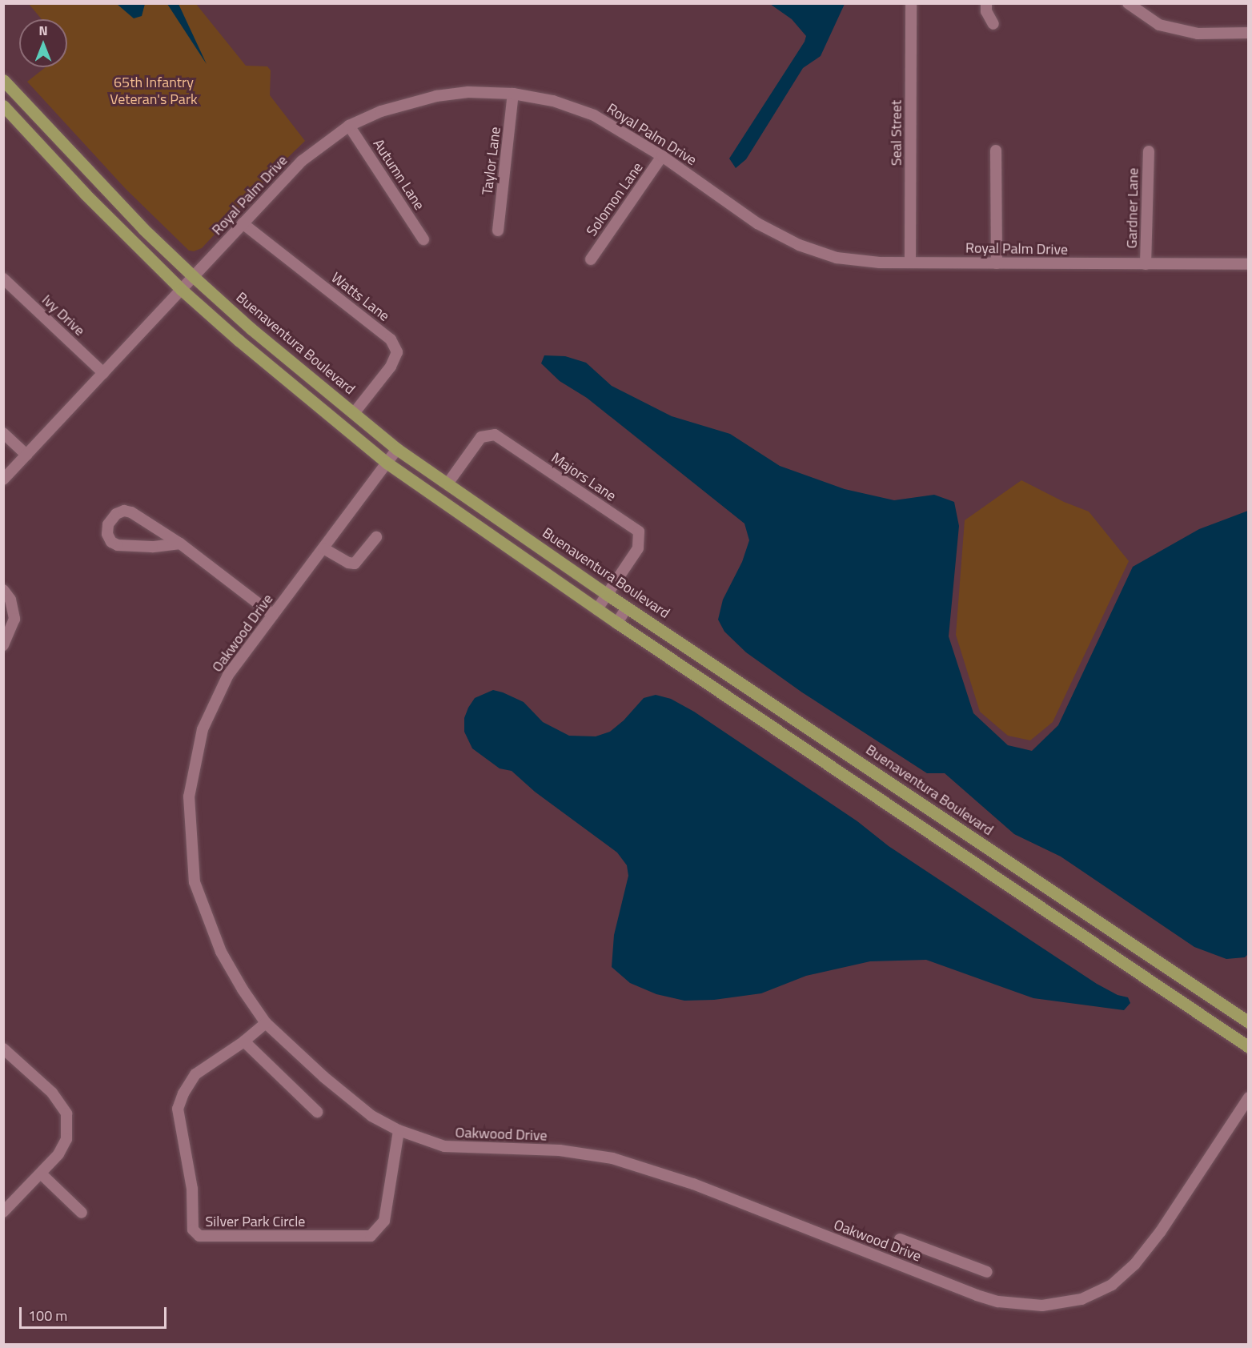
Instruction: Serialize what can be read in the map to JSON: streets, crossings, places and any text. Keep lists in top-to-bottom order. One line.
{"streets":{"main road":["Buenaventura Boulevard"],"street":["Seal Street","Royal Palm Drive","Taylor Lane","Autumn Lane","Solomon Lane","Gardner Lane","Watts Lane","Ivy Drive","Majors Lane","Oakwood Drive","Silver Park Circle"]},"crossings":[["Seal Street","Royal Palm Drive"],["Royal Palm Drive","Taylor Lane"],["Royal Palm Drive","Autumn Lane"],["Royal Palm Drive","Solomon Lane"],["Royal Palm Drive","Gardner Lane"],["Royal Palm Drive","Watts Lane"],["Royal Palm Drive","Ivy Drive"],["Royal Palm Drive","Buenaventura Boulevard"],["Watts Lane","Buenaventura Boulevard"],["Buenaventura Boulevard","Majors Lane"],["Buenaventura Boulevard","Oakwood Drive"],["Oakwood Drive","Silver Park Circle"]],"parks":["65th Infantry Veteran's Park"],"scale_bar":"100 m","north":"top"}
